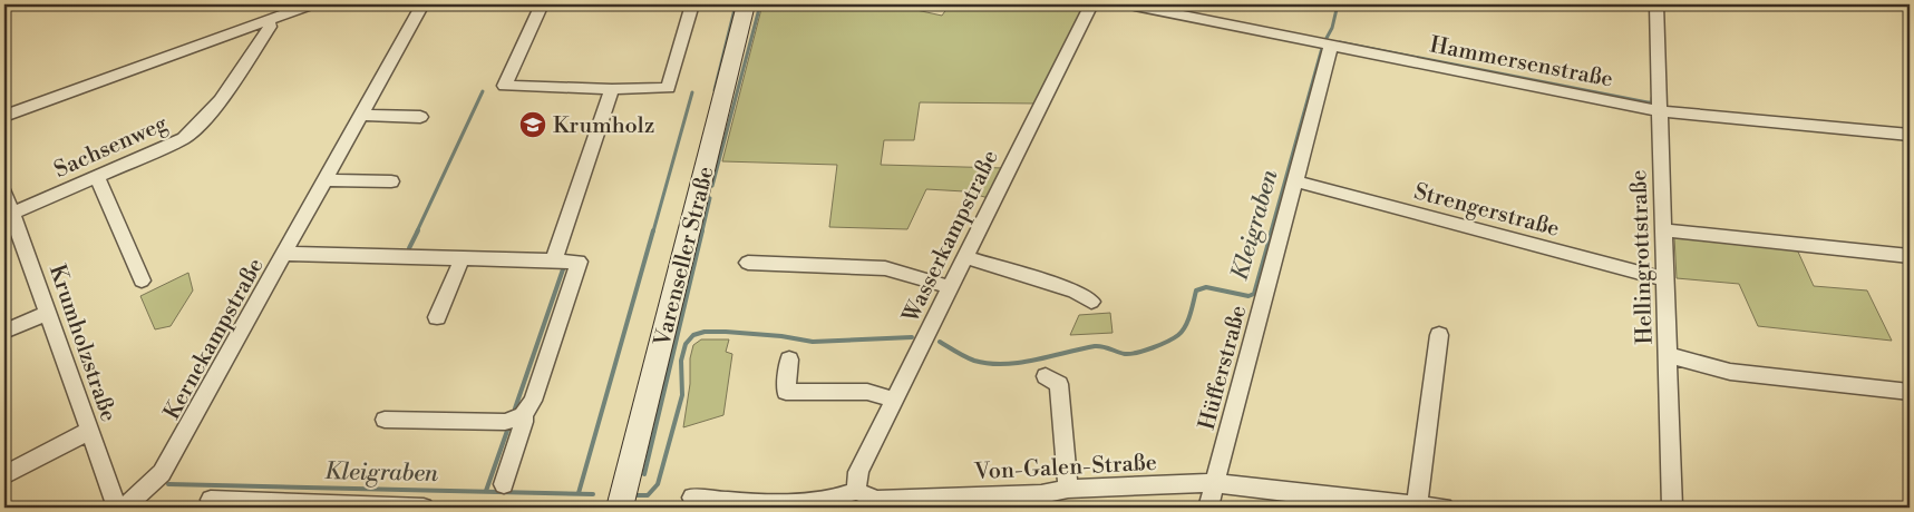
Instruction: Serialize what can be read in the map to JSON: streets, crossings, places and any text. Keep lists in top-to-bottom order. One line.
{"streets":{"main road":["Varenseller Straße"],"street":["Hammersenstraße","Sachsenweg","Strengerstraße","Wasserkampstraße","Hellingrottstraße","Kernekampstraße","Krumholzstraße","Hüfferstraße","Von-Galen-Straße"]},"crossings":[["Hammersenstraße","Hellingrottstraße"],["Hammersenstraße","Hüfferstraße"],["Sachsenweg","Krumholzstraße"],["Strengerstraße","Hellingrottstraße"],["Strengerstraße","Hüfferstraße"],["Wasserkampstraße","Von-Galen-Straße"],["Hüfferstraße","Von-Galen-Straße"]],"water":["Kleigraben"],"places":{"school or university":["Krumholz"]}}
